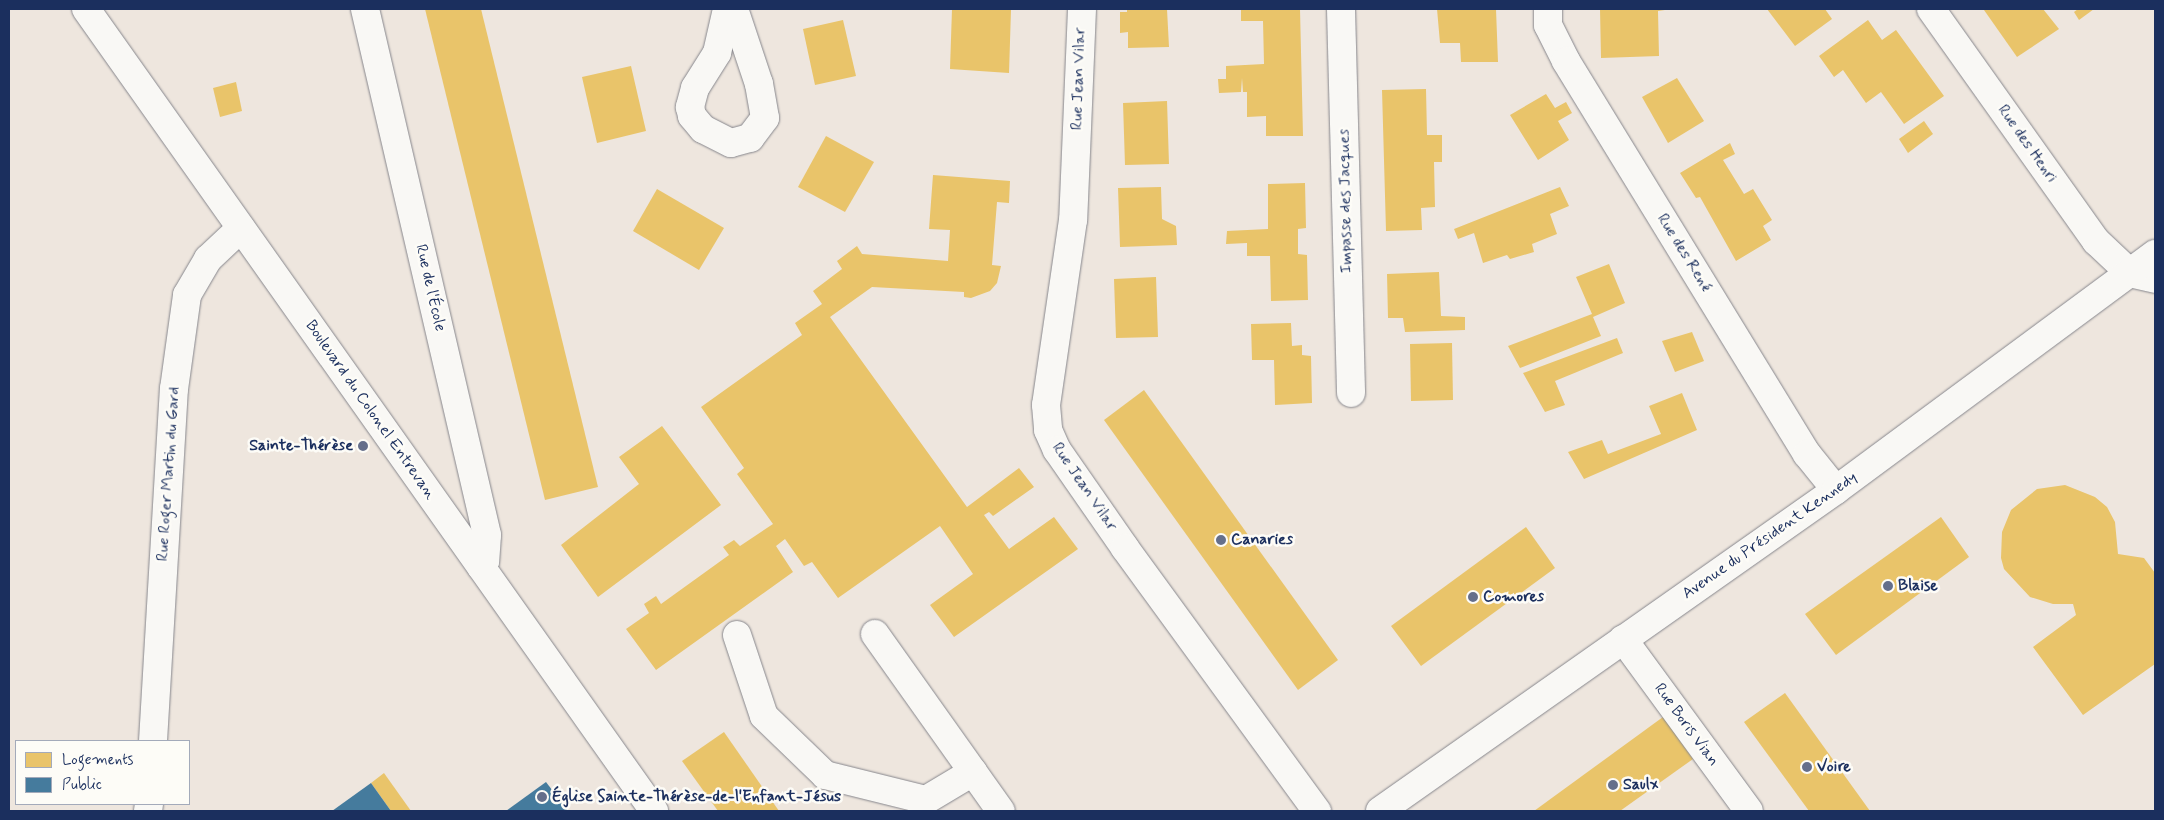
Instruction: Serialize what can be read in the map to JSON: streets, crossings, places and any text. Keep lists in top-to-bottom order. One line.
{"streets":{"street":["Rue Jean Vilar","Rue des Henri","Impasse des Jacques","Rue des René","Rue de l'École","Boulevard du Colonel Entrevan","Rue Roger Martin du Gard","Avenue du Président Kennedy","Rue Boris Vian"]},"crossings":[["Rue des Henri","Avenue du Président Kennedy"],["Rue des René","Avenue du Président Kennedy"],["Rue de l'École","Boulevard du Colonel Entrevan"],["Boulevard du Colonel Entrevan","Rue Roger Martin du Gard"],["Avenue du Président Kennedy","Rue Boris Vian"]],"places":["Sainte-Thérèse","Canaries","Blaise","Comores","Voire","Saulx","Église Sainte-Thérèse-de-l'Enfant-Jésus"],"legend":["Logements","Public"]}
